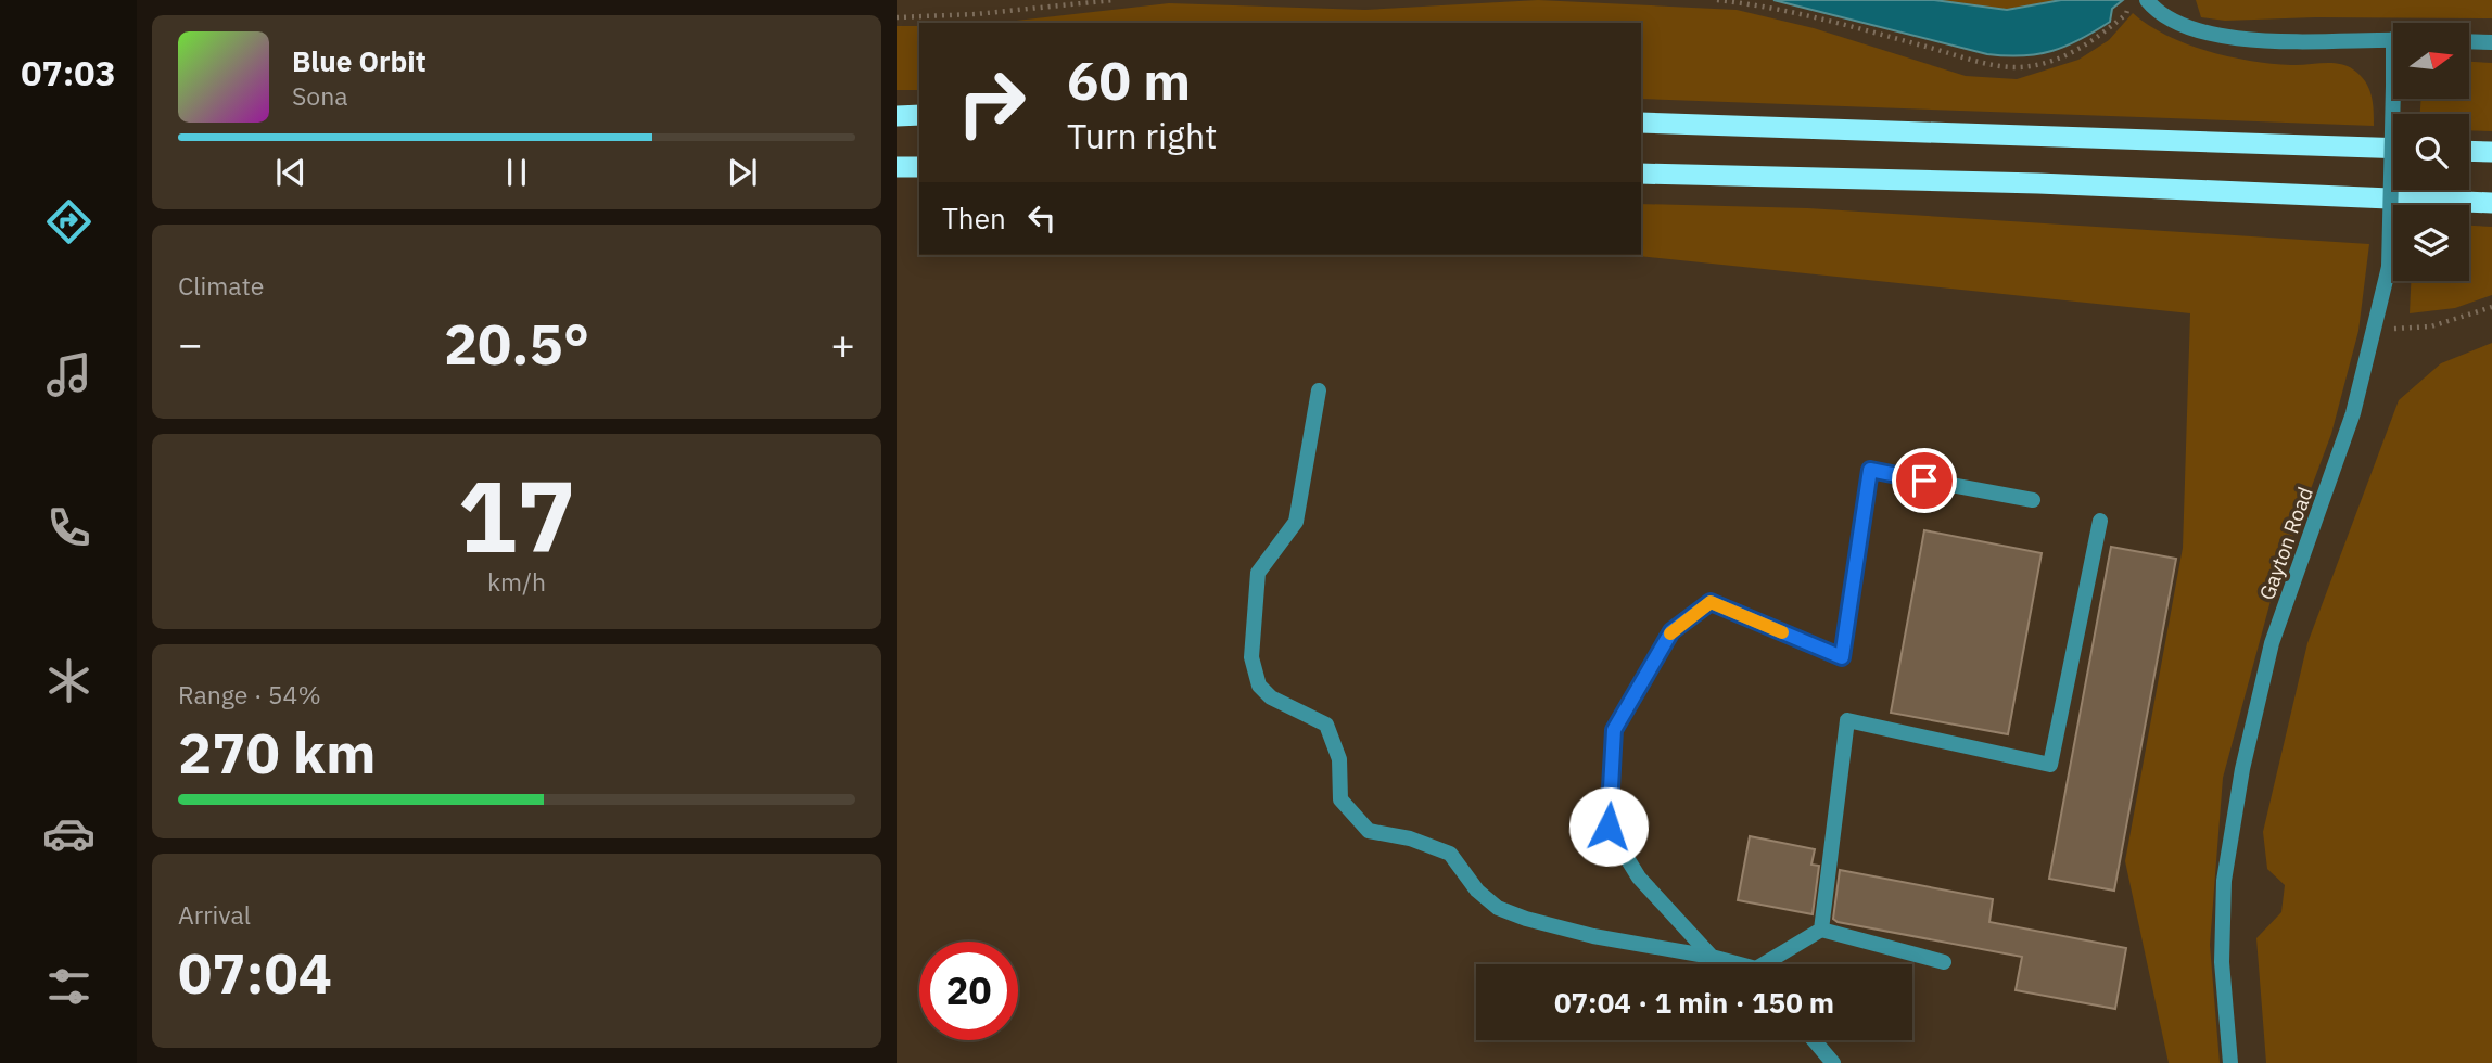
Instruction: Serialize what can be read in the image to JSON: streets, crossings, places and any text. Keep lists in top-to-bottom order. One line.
{"streets":{"street":["Gayton Road"]},"north":"right","page":{"tabs":"07:03","turn":["60 m","Turn right"],"song":["Blue Orbit","Sona"],"then":"Then","tile":["Climate",["17","km/h"],["Range · 54%","270 km"],["Arrival","07:04"]],"heat":["−","20.5°","+"],"limit":"20","trip":"07:04 · 1 min · 150 m"}}
